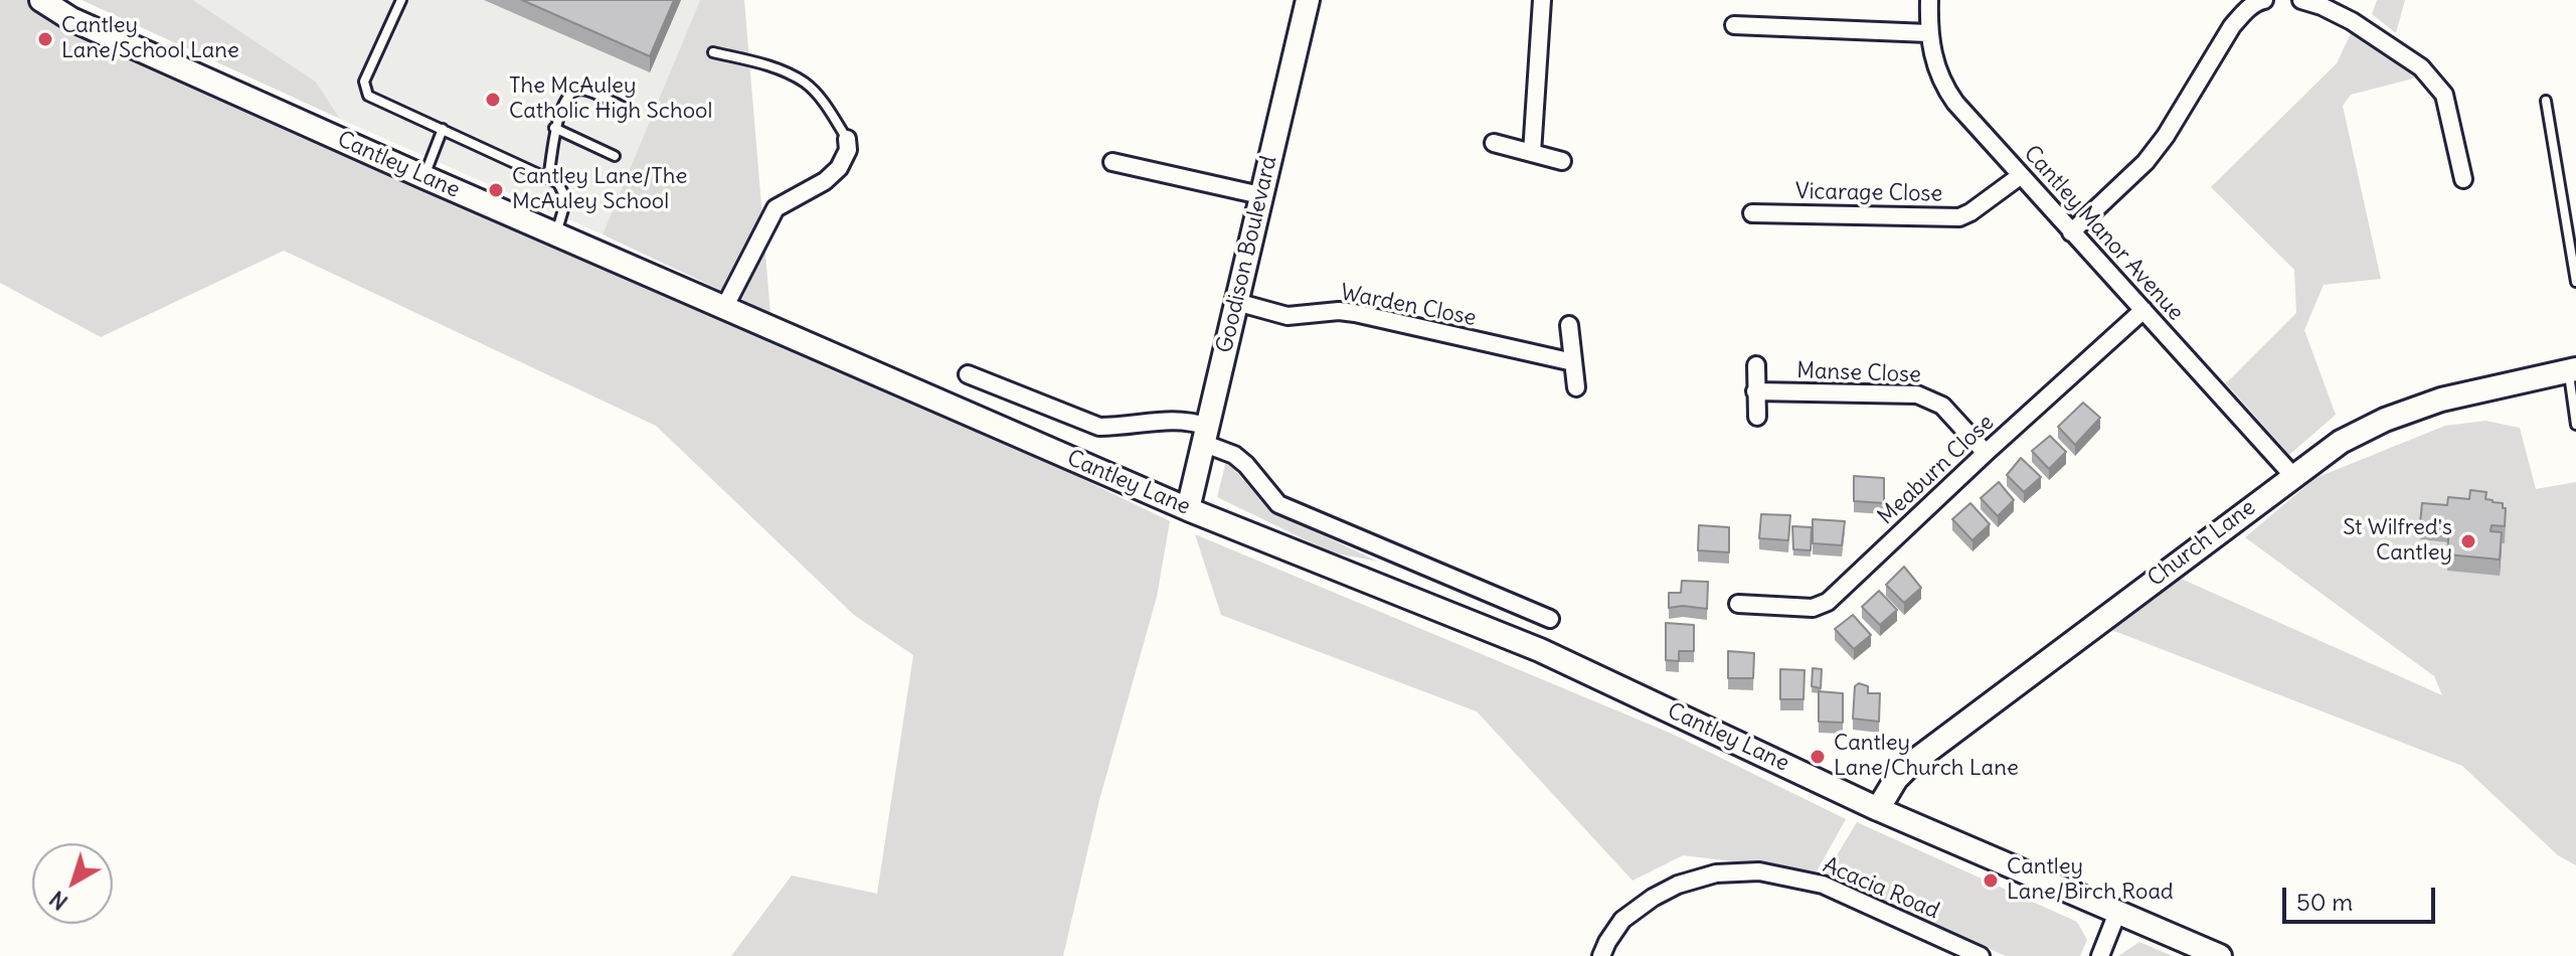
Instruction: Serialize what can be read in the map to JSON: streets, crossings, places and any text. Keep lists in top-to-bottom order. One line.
{"streets":{"main road":["Cantley Lane","Goodison Boulevard","Church Lane"],"street":["Vicarage Close","Cantley Manor Avenue","Warden Close","Manse Close","Meaburn Close","Acacia Road"]},"crossings":[["Cantley Lane","Goodison Boulevard"],["Cantley Lane","Church Lane"],["Vicarage Close","Cantley Manor Avenue"],["Cantley Manor Avenue","Meaburn Close"],["Cantley Manor Avenue","Church Lane"],["Goodison Boulevard","Warden Close"],["Manse Close","Meaburn Close"]],"places":["Cantley Lane/School Lane","The McAuley Catholic High School","Cantley Lane/The McAuley School","St Wilfred's Cantley","Cantley Lane/Church Lane","Cantley Lane/Birch Road"],"scale_bar":"50 m","north":"bottom left"}
